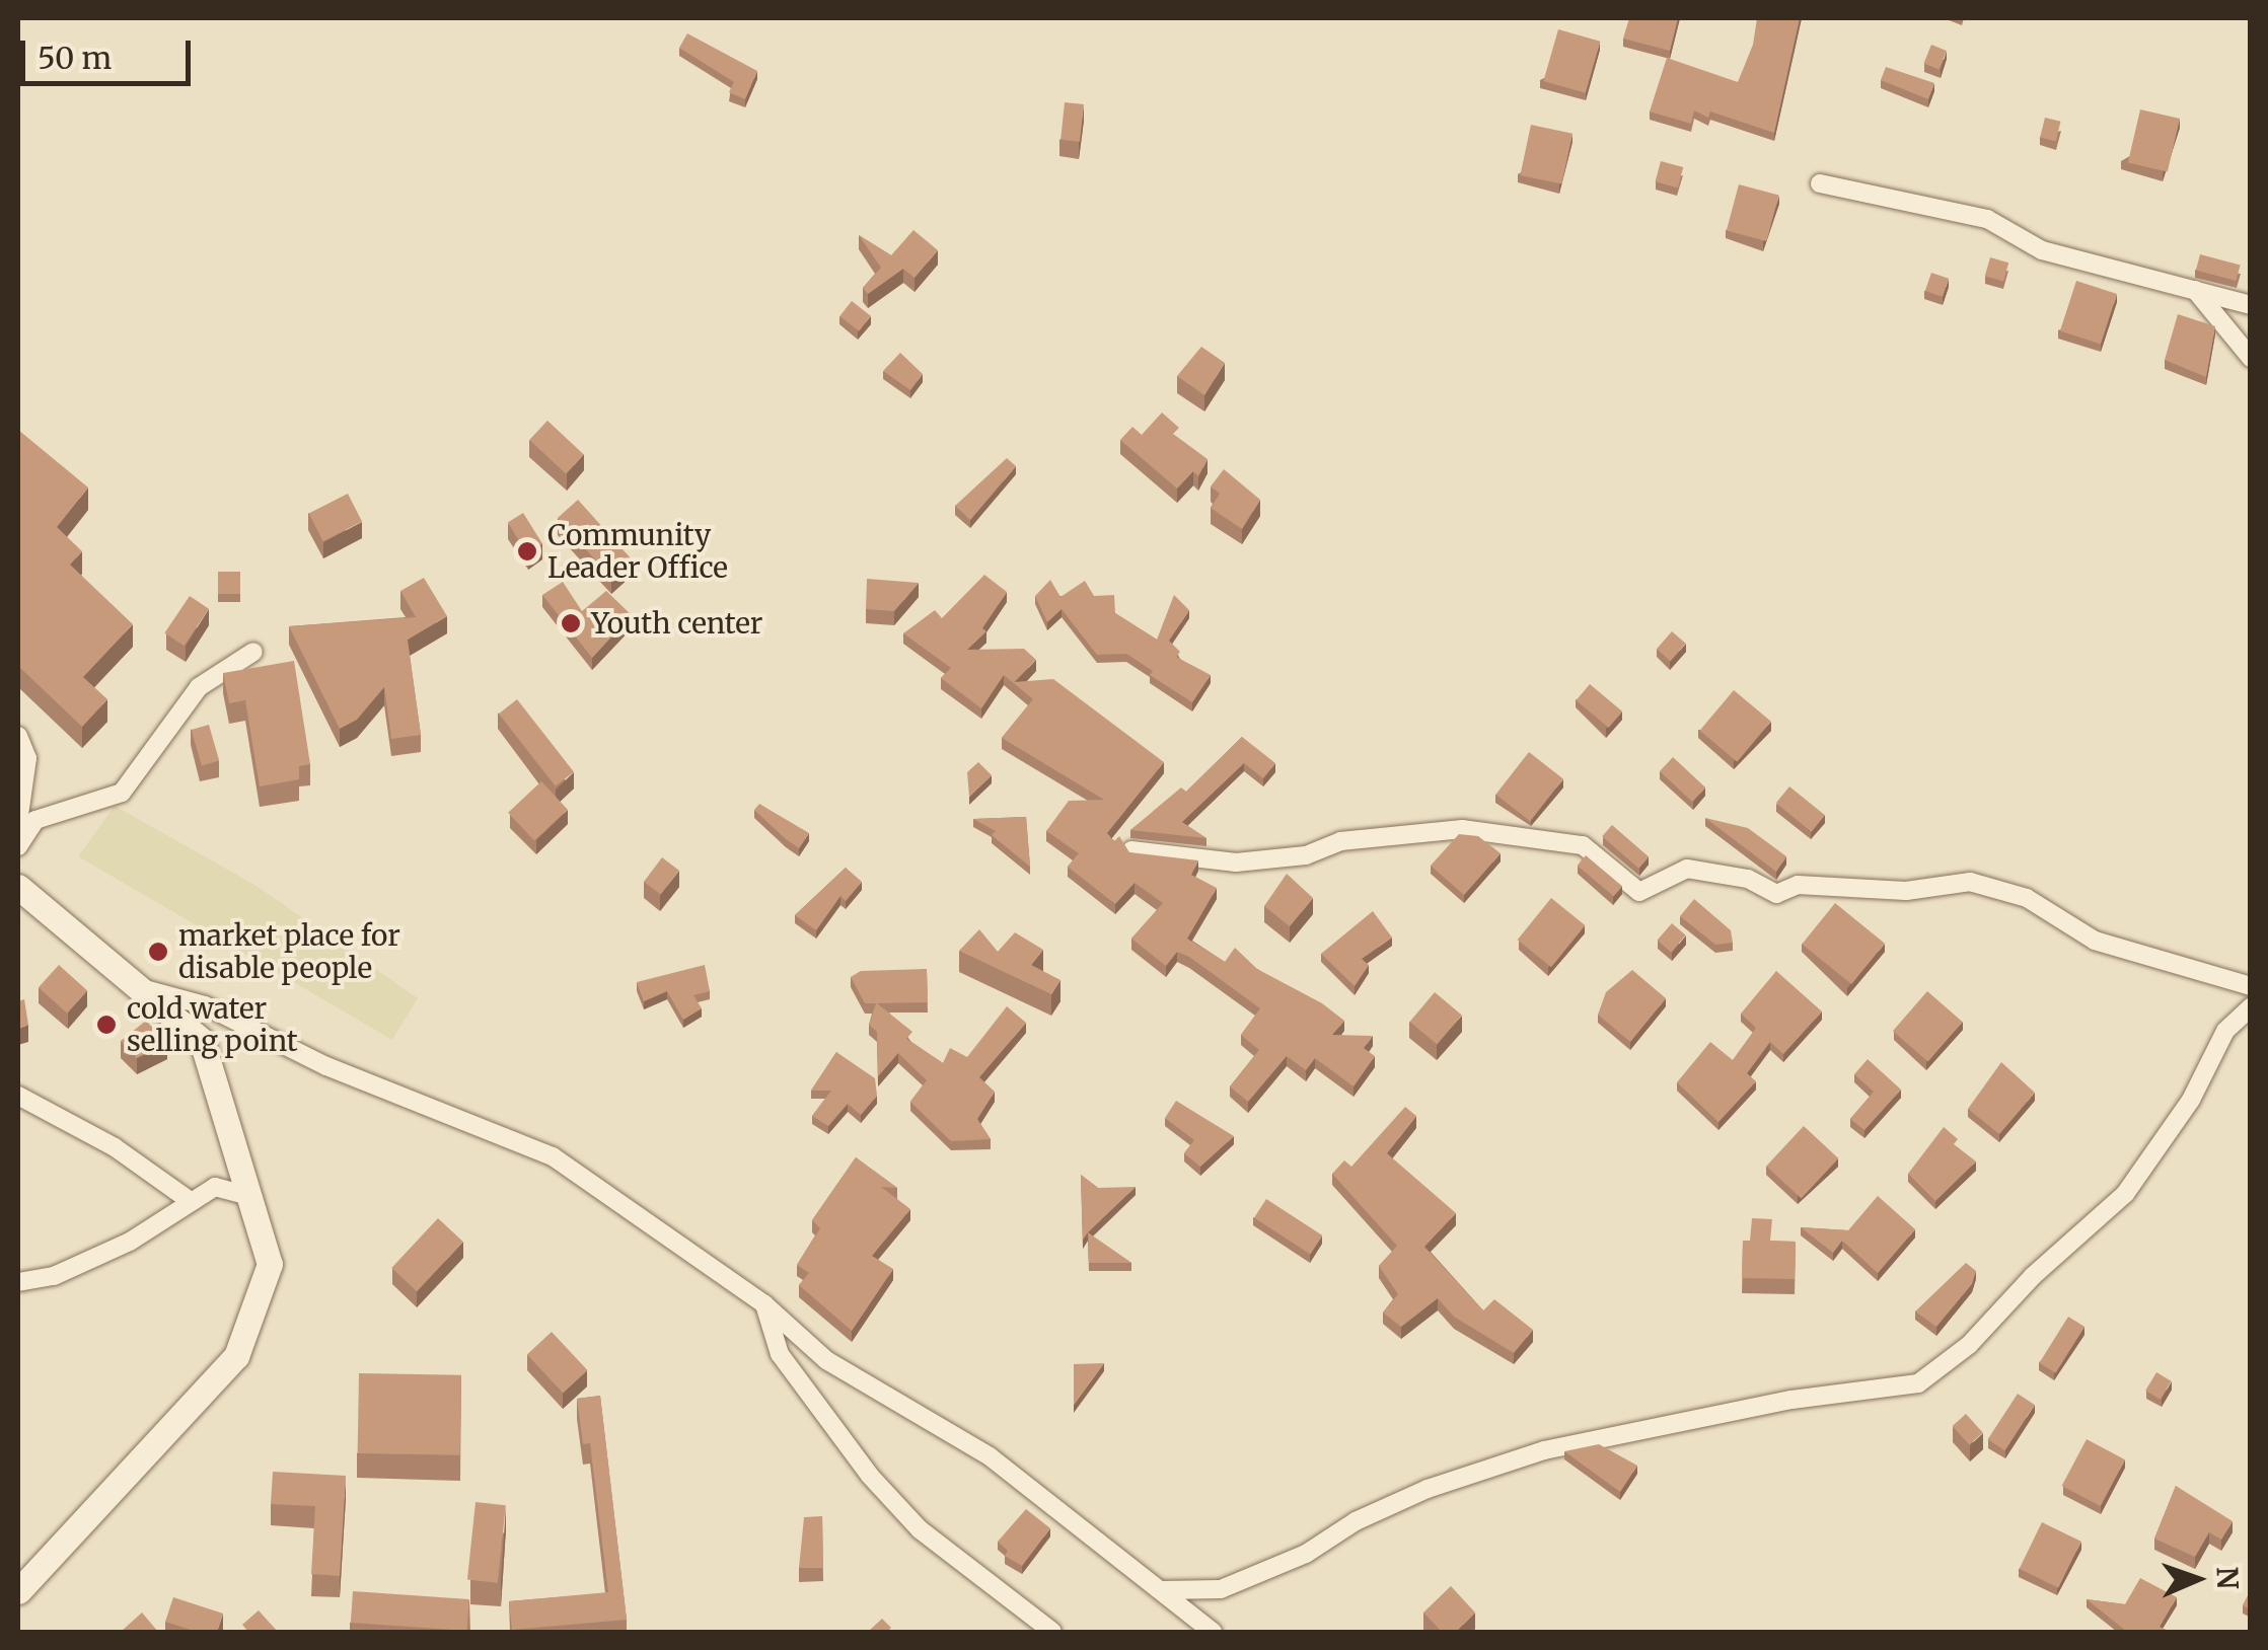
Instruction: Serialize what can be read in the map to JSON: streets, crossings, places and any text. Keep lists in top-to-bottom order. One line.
{"places":["Community Leader Office","Youth center","market place for disable people","cold water selling point"],"scale_bar":"50 m","north":"right"}
